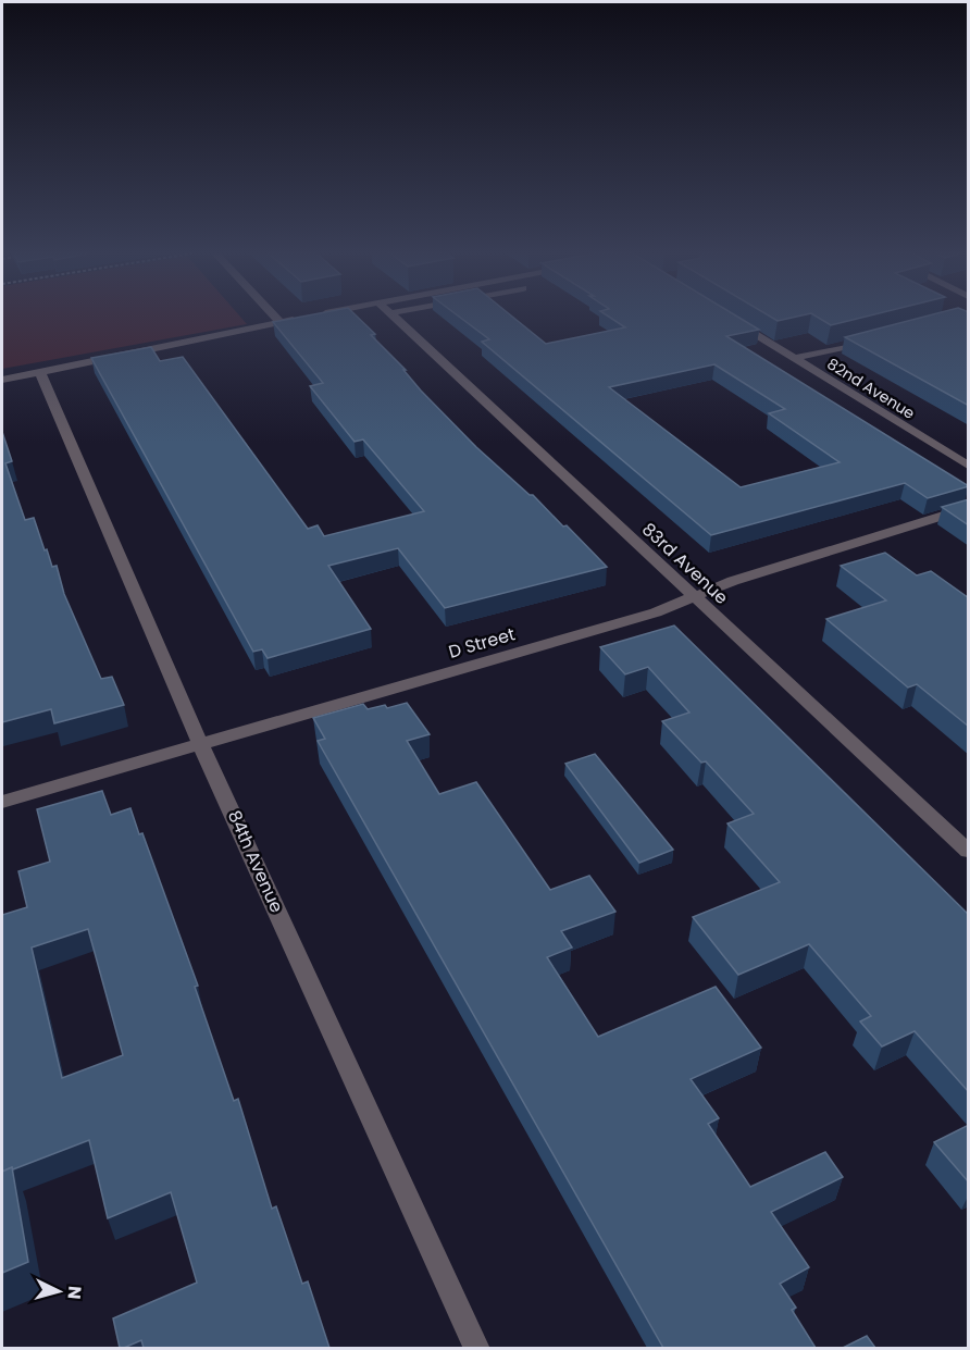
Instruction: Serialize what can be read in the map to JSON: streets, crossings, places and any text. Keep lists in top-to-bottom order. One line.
{"streets":{"street":["82nd Avenue","83rd Avenue","D Street","84th Avenue"]},"crossings":[["83rd Avenue","D Street"],["D Street","84th Avenue"]],"north":"right"}
